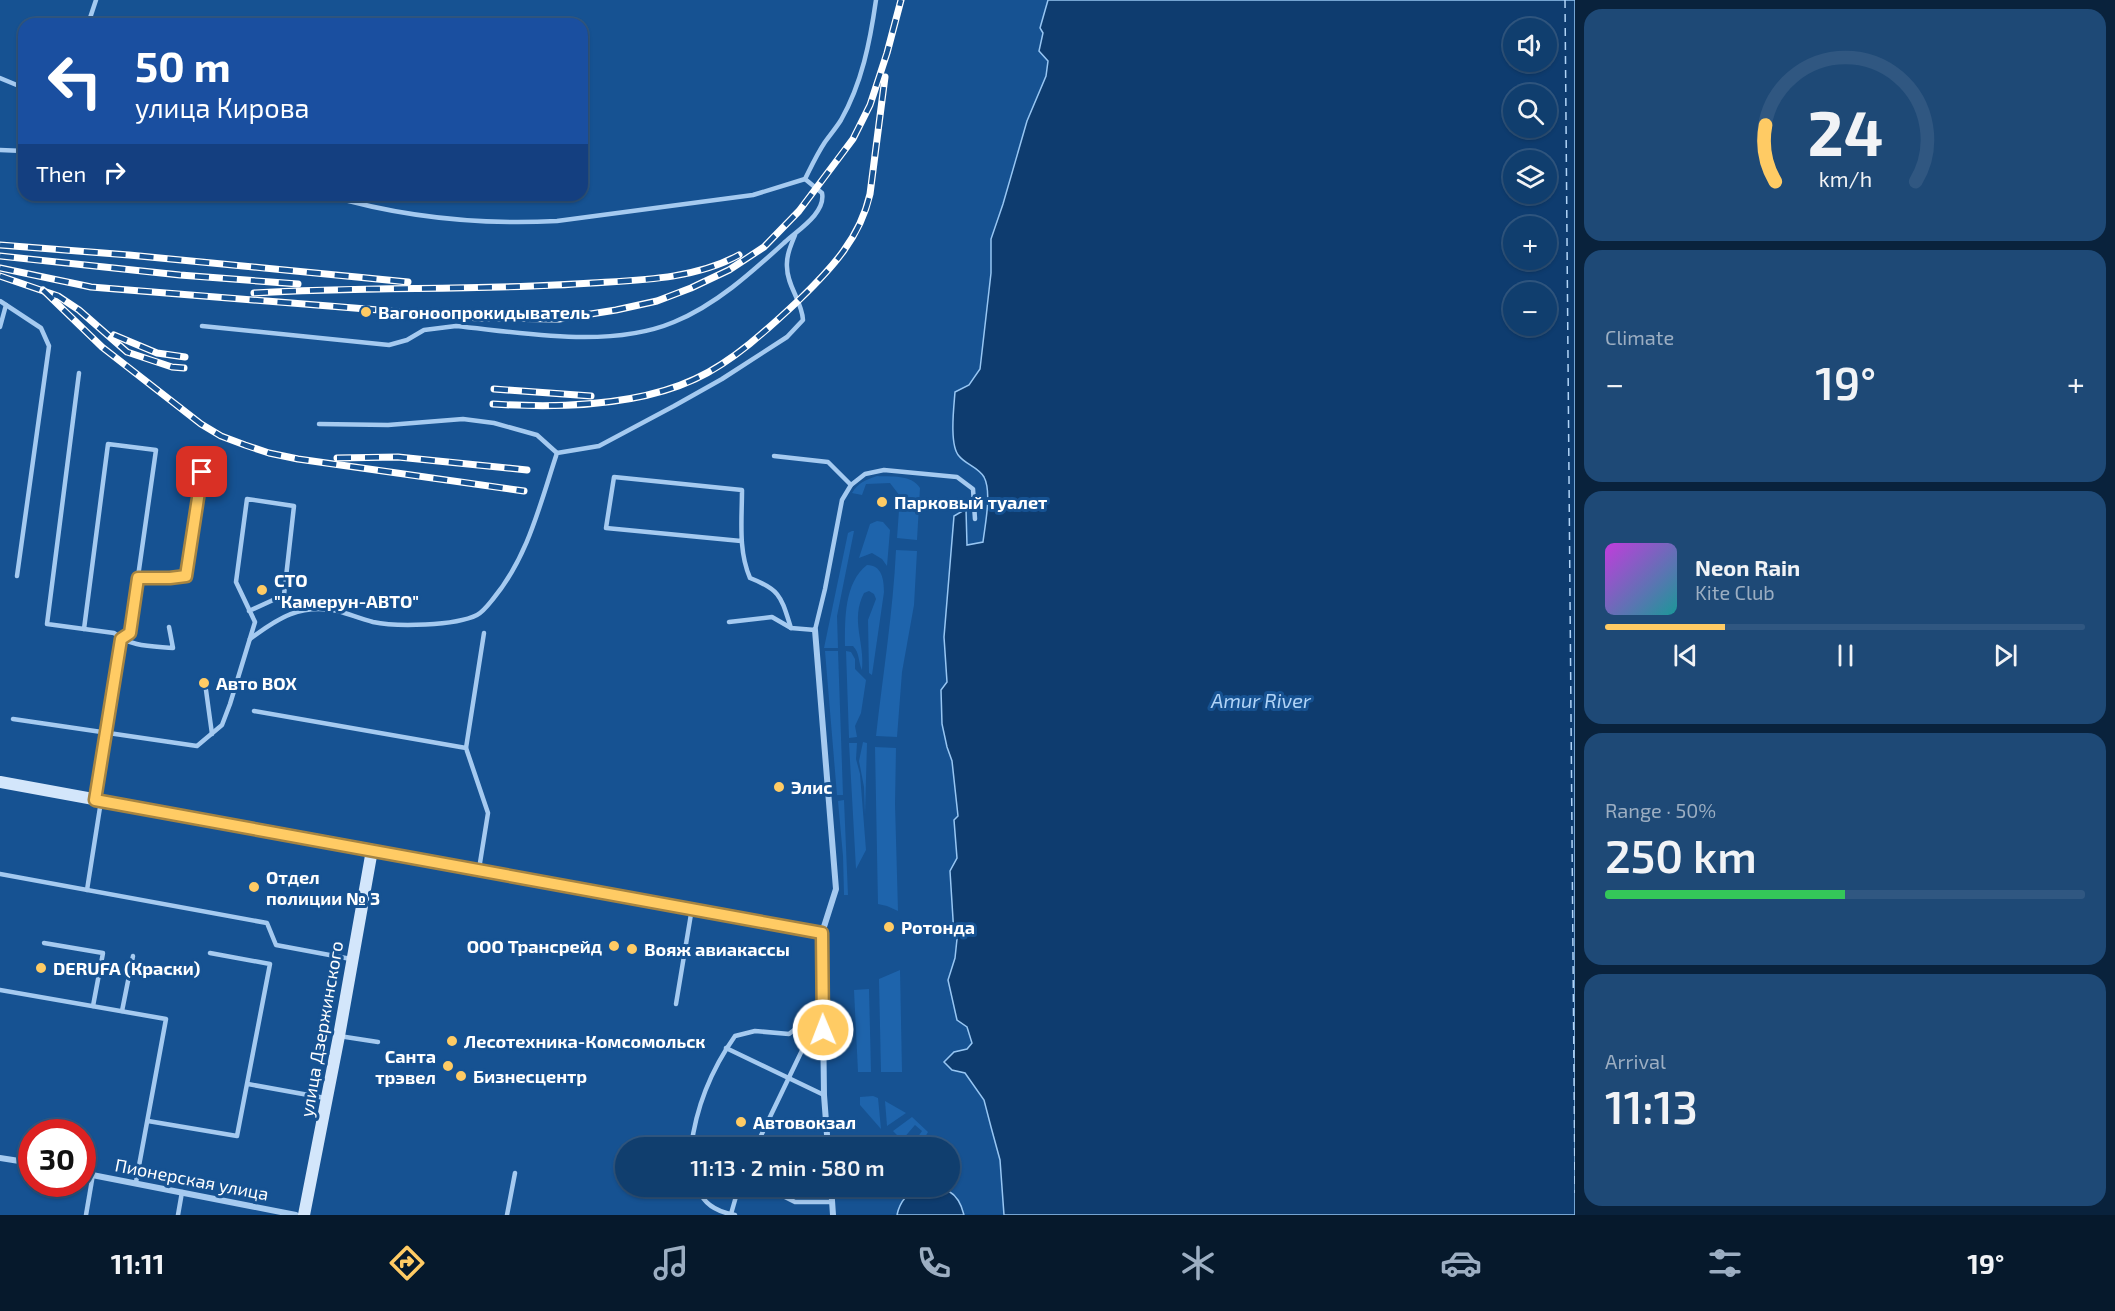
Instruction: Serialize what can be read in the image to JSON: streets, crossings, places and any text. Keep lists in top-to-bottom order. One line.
{"streets":{"main road":["улица Дзержинского"],"street":["Пионерская улица"]},"water":["Amur River"],"places":["Вагоноопрокидыватель","Парковый туалет","СТО \"Камерун-АВТО\"","Авто BOX","Элис","Отдел полиции № 3","Ротонда","ООО Трансрейд","Вояж авиакассы","DERUFA (Краски)","Лесотехника-Комсомольск","Санта трэвел","Бизнесцентр","Автовокзал"],"page":{"map_buttons":["+","−"],"turn":["50 m","улица Кирова"],"then":"Then","tile":["Climate",["Range · 50%","250 km"],["Arrival","11:13"]],"heat":["−","19°","+"],"song":["Neon Rain","Kite Club"],"limit":"30","trip":"11:13 · 2 min · 580 m","tabs":["11:11","19°"],"gauge":["24","km/h"]}}
